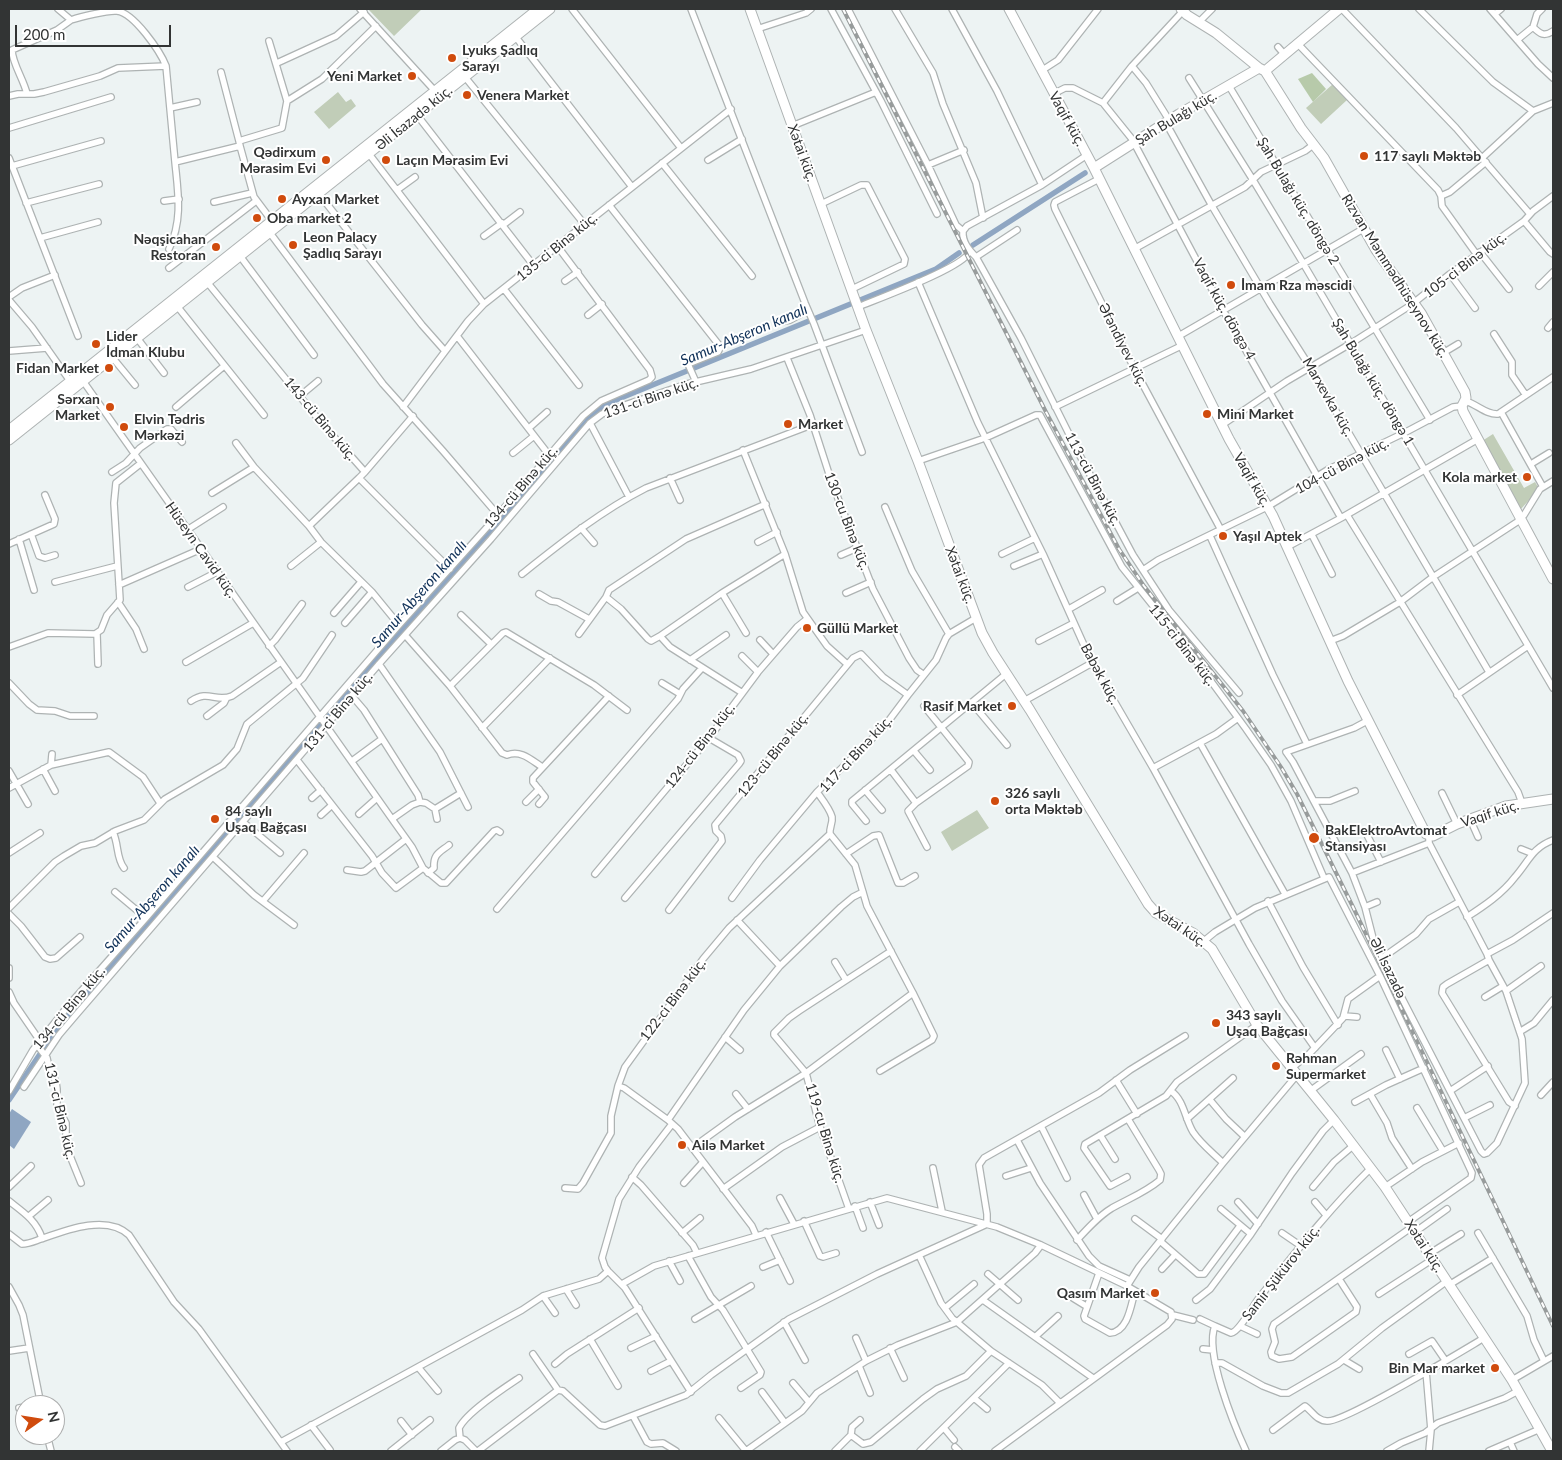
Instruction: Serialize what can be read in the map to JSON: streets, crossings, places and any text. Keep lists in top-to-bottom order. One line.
{"streets":{"street":["Əli İsazadə küç.","Şah Bulağı küç.","Vaqif küç.","Xətai küç.","Şah Bulağı küç. döngə 2","135-ci Binə küç.","105-ci Binə küç.","Rizvan Məmmədhüseynov küç.","Vaqif küç. döngə 4","Əfəndiyev küç.","Şah Bulağı küç. döngə 1","Marxevka küç.","131-ci Binə küç.","143-cü Binə küç.","104-cü Binə küç.","113-cü Binə küç.","134-cü Binə küç.","130-cu Binə küç.","Hüseyn Cavid küç.","115-ci Binə küç.","Babək küç.","124-cü Binə küç.","117-ci Binə küç.","123-cü Binə küç.","Əli İsazadə","122-ci Binə küç.","119-cu Binə küç.","Samir Şükürov küç."]},"crossings":[["Əli İsazadə küç.","143-cü Binə küç."],["Əli İsazadə küç.","Hüseyn Cavid küç."],["Şah Bulağı küç.","Vaqif küç."],["Şah Bulağı küç.","Şah Bulağı küç. döngə 2"],["Şah Bulağı küç.","Rizvan Məmmədhüseynov küç."],["Şah Bulağı küç.","Vaqif küç. döngə 4"],["Şah Bulağı küç.","Şah Bulağı küç. döngə 1"],["Şah Bulağı küç.","Marxevka küç."],["Vaqif küç.","105-ci Binə küç."],["Vaqif küç.","Vaqif küç. döngə 4"],["Vaqif küç.","Əfəndiyev küç."],["Vaqif küç.","104-cü Binə küç."],["Xətai küç.","131-ci Binə küç."],["Xətai küç.","Samir Şükürov küç."],["Şah Bulağı küç. döngə 2","105-ci Binə küç."],["Şah Bulağı küç. döngə 2","104-cü Binə küç."],["105-ci Binə küç.","Rizvan Məmmədhüseynov küç."],["105-ci Binə küç.","Vaqif küç. döngə 4"],["105-ci Binə küç.","Şah Bulağı küç. döngə 1"],["105-ci Binə küç.","Marxevka küç."],["Rizvan Məmmədhüseynov küç.","104-cü Binə küç."],["Vaqif küç. döngə 4","104-cü Binə küç."],["Əfəndiyev küç.","104-cü Binə küç."],["Şah Bulağı küç. döngə 1","104-cü Binə küç."],["Marxevka küç.","104-cü Binə küç."],["131-ci Binə küç.","130-cu Binə küç."],["131-ci Binə küç.","Hüseyn Cavid küç."],["143-cü Binə küç.","134-cü Binə küç."],["104-cü Binə küç.","113-cü Binə küç."],["134-cü Binə küç.","Hüseyn Cavid küç."],["130-cu Binə küç.","117-ci Binə küç."],["115-ci Binə küç.","Babək küç."],["117-ci Binə küç.","122-ci Binə küç."]],"water":["Samur-Abşeron kanalı"],"places":["Lyuks Şadlıq Sarayı","Yeni Market","Venera Market","117 saylı Məktəb","Qədirxum Mərasim Evi","Laçın Mərasim Evi","Ayxan Market","Oba market 2","Leon Palaсу Şadlıq Sarayı","Nəqşicahan Restoran","İmam Rza məscidi","Lider İdman Klubu","Fidan Market","Sərxan Market","Mini Market","Market","Elvin Tədris Mərkəzi","Kola market","Yaşıl Aptek","Güllü Market","Rasif Market","326 saylı orta Məktəb","84 saylı Uşaq Bağçası","BakElektroAvtomat Stansiyası","343 saylı Uşaq Bağçası","Rəhman Supermarket","Ailә Market","Qasım Market","Bin Mar market"],"scale_bar":"200 m","north":"right"}
